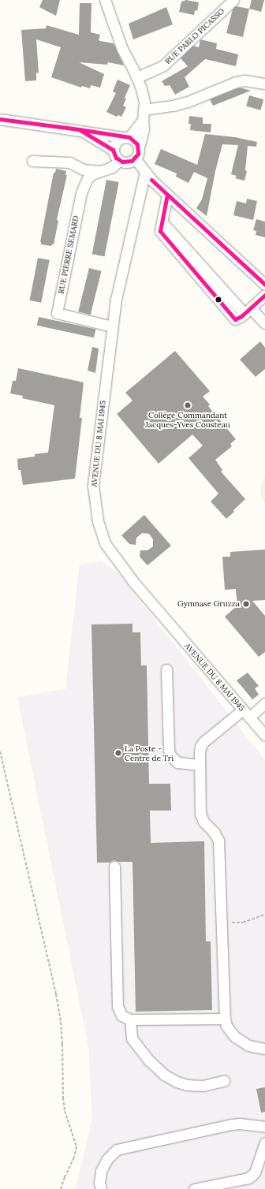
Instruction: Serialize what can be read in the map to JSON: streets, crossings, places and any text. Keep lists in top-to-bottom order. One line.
{"streets":{"street":["RUE PABLO PICASSO","RUE PIERRE SEMARD","AVENUE DU 8 MAI 1945"]},"crossings":[["RUE PIERRE SEMARD","AVENUE DU 8 MAI 1945"]],"places":["Collège Commandant Jacques-Yves Cousteau","Gymnase Gruzza","La Poste - Centre de Tri"],"lines":["transit line 8"]}
